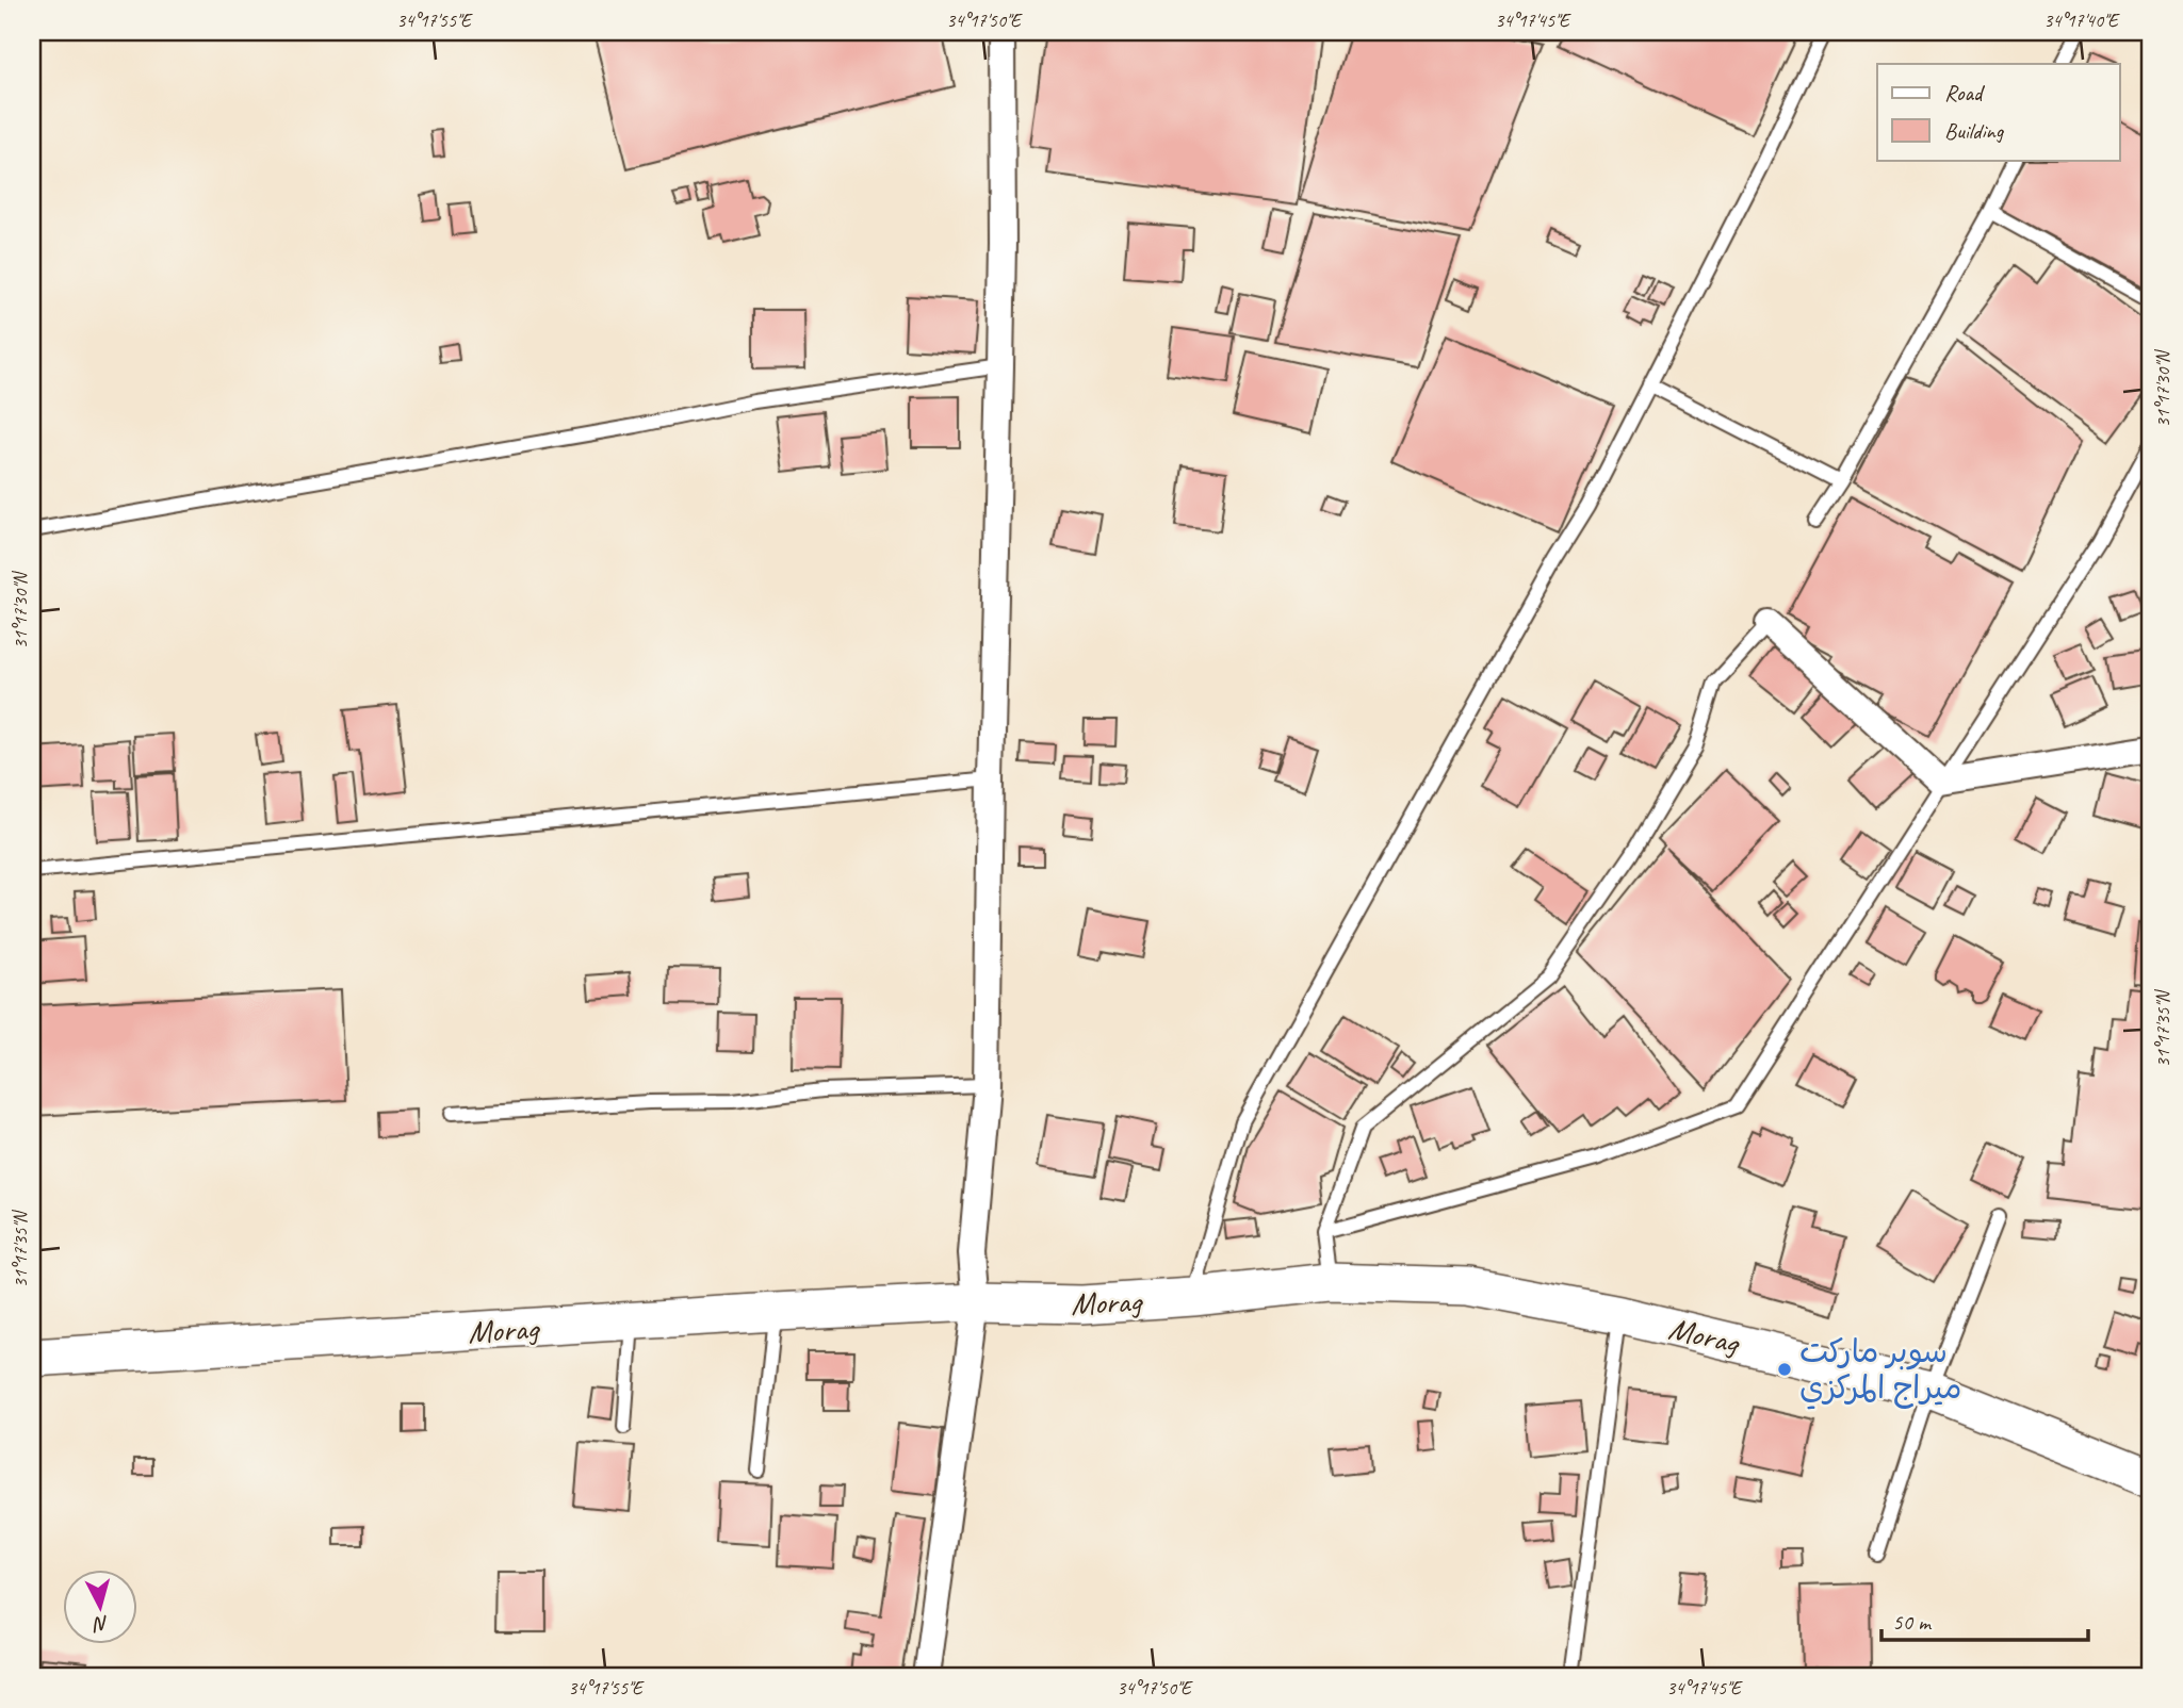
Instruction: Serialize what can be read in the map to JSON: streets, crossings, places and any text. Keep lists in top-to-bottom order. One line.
{"streets":{"main road":["Morag"]},"places":["سوبر ماركت ميراج المركزي"],"legend":["Road","Building"],"scale_bar":"50 m","north":"bottom","coordinates":["34°17'55\"E","34°17'50\"E","34°17'45\"E","34°17'40\"E","31°17'30\"N","31°17'35\"N"]}
